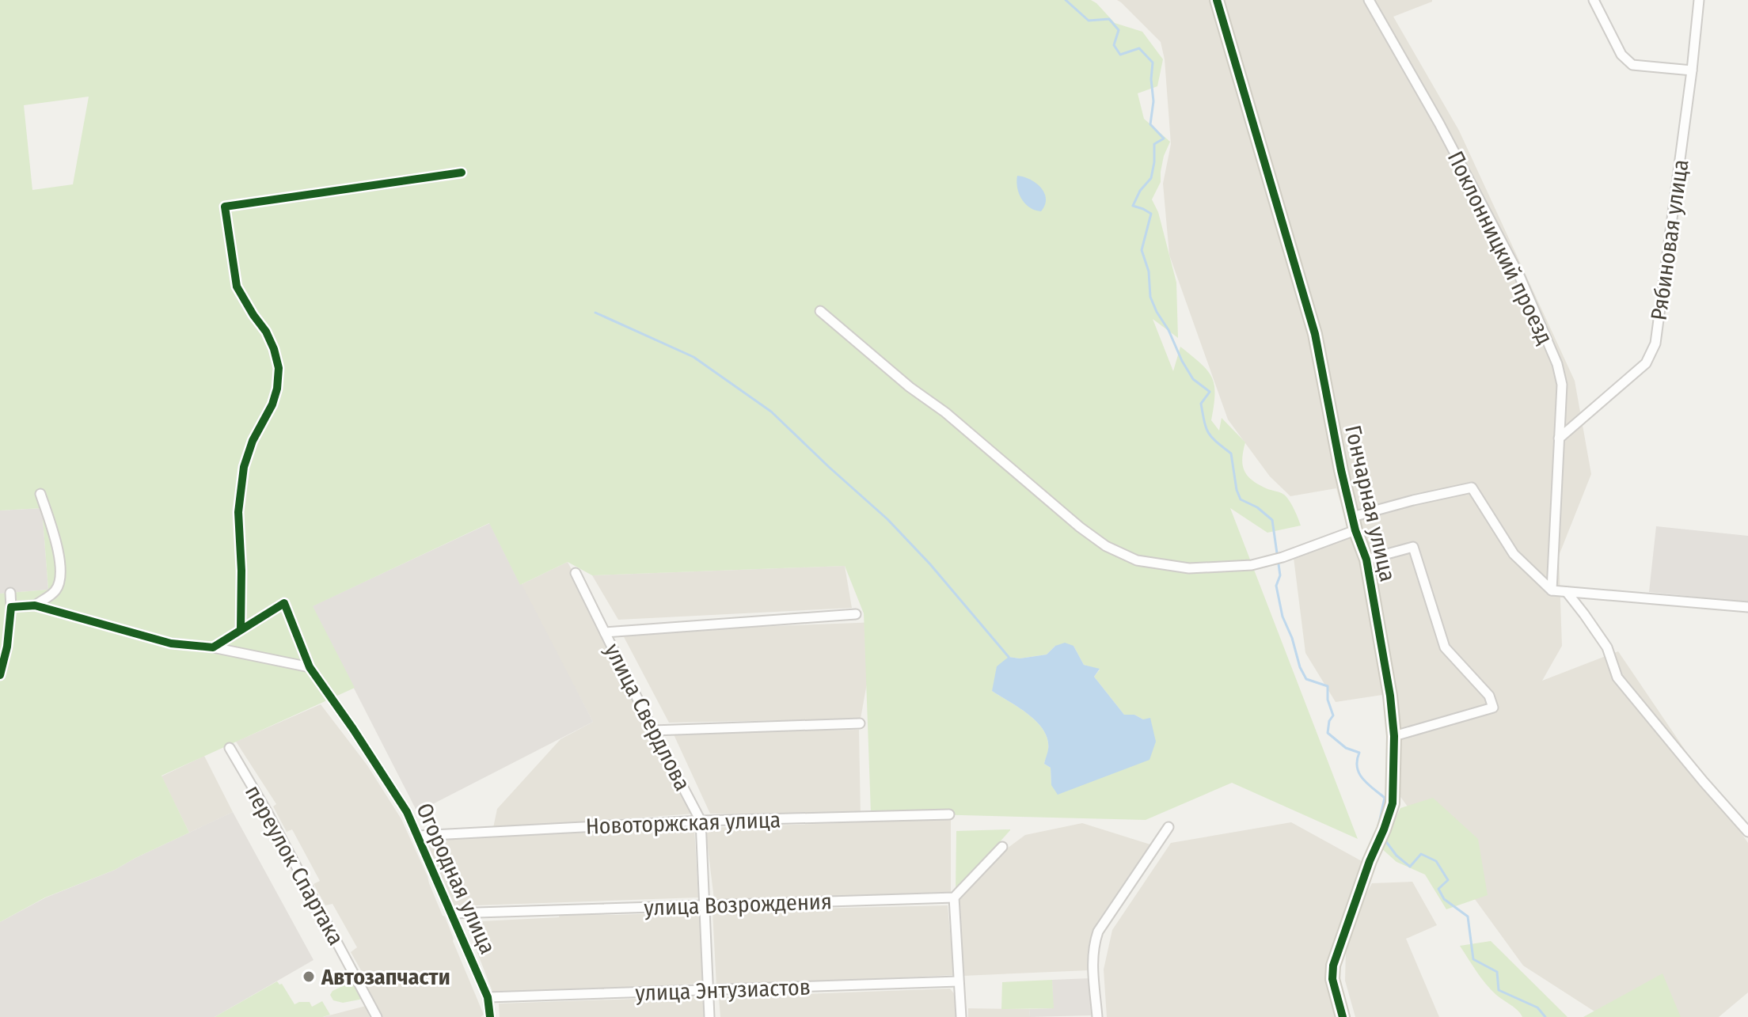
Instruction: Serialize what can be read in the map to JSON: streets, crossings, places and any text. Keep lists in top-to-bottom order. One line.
{"streets":{"street":["Рябиновая улица","Поклонницкий проезд","Гончарная улица","улица Свердлова","Новоторжская улица","переулок Спартака","Огородная улица","улица Возрождения","улица Энтузиастов"]},"crossings":[["Рябиновая улица","Поклонницкий проезд"],["улица Свердлова","Новоторжская улица"],["улица Свердлова","улица Возрождения"],["улица Свердлова","улица Энтузиастов"],["Новоторжская улица","Огородная улица"],["Огородная улица","улица Возрождения"],["Огородная улица","улица Энтузиастов"]],"places":["Автозапчасти"]}
